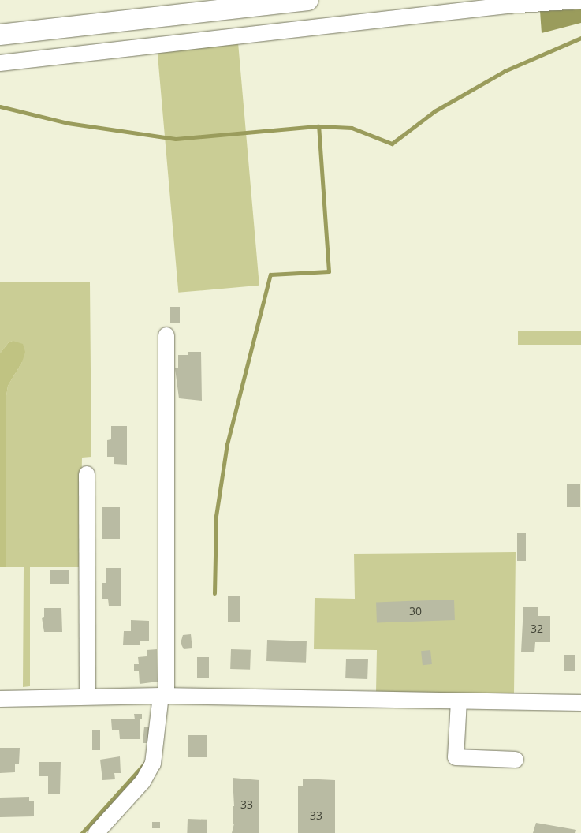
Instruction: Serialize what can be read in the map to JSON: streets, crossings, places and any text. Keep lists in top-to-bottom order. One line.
{"house_numbers":["30","32","33","33"]}
